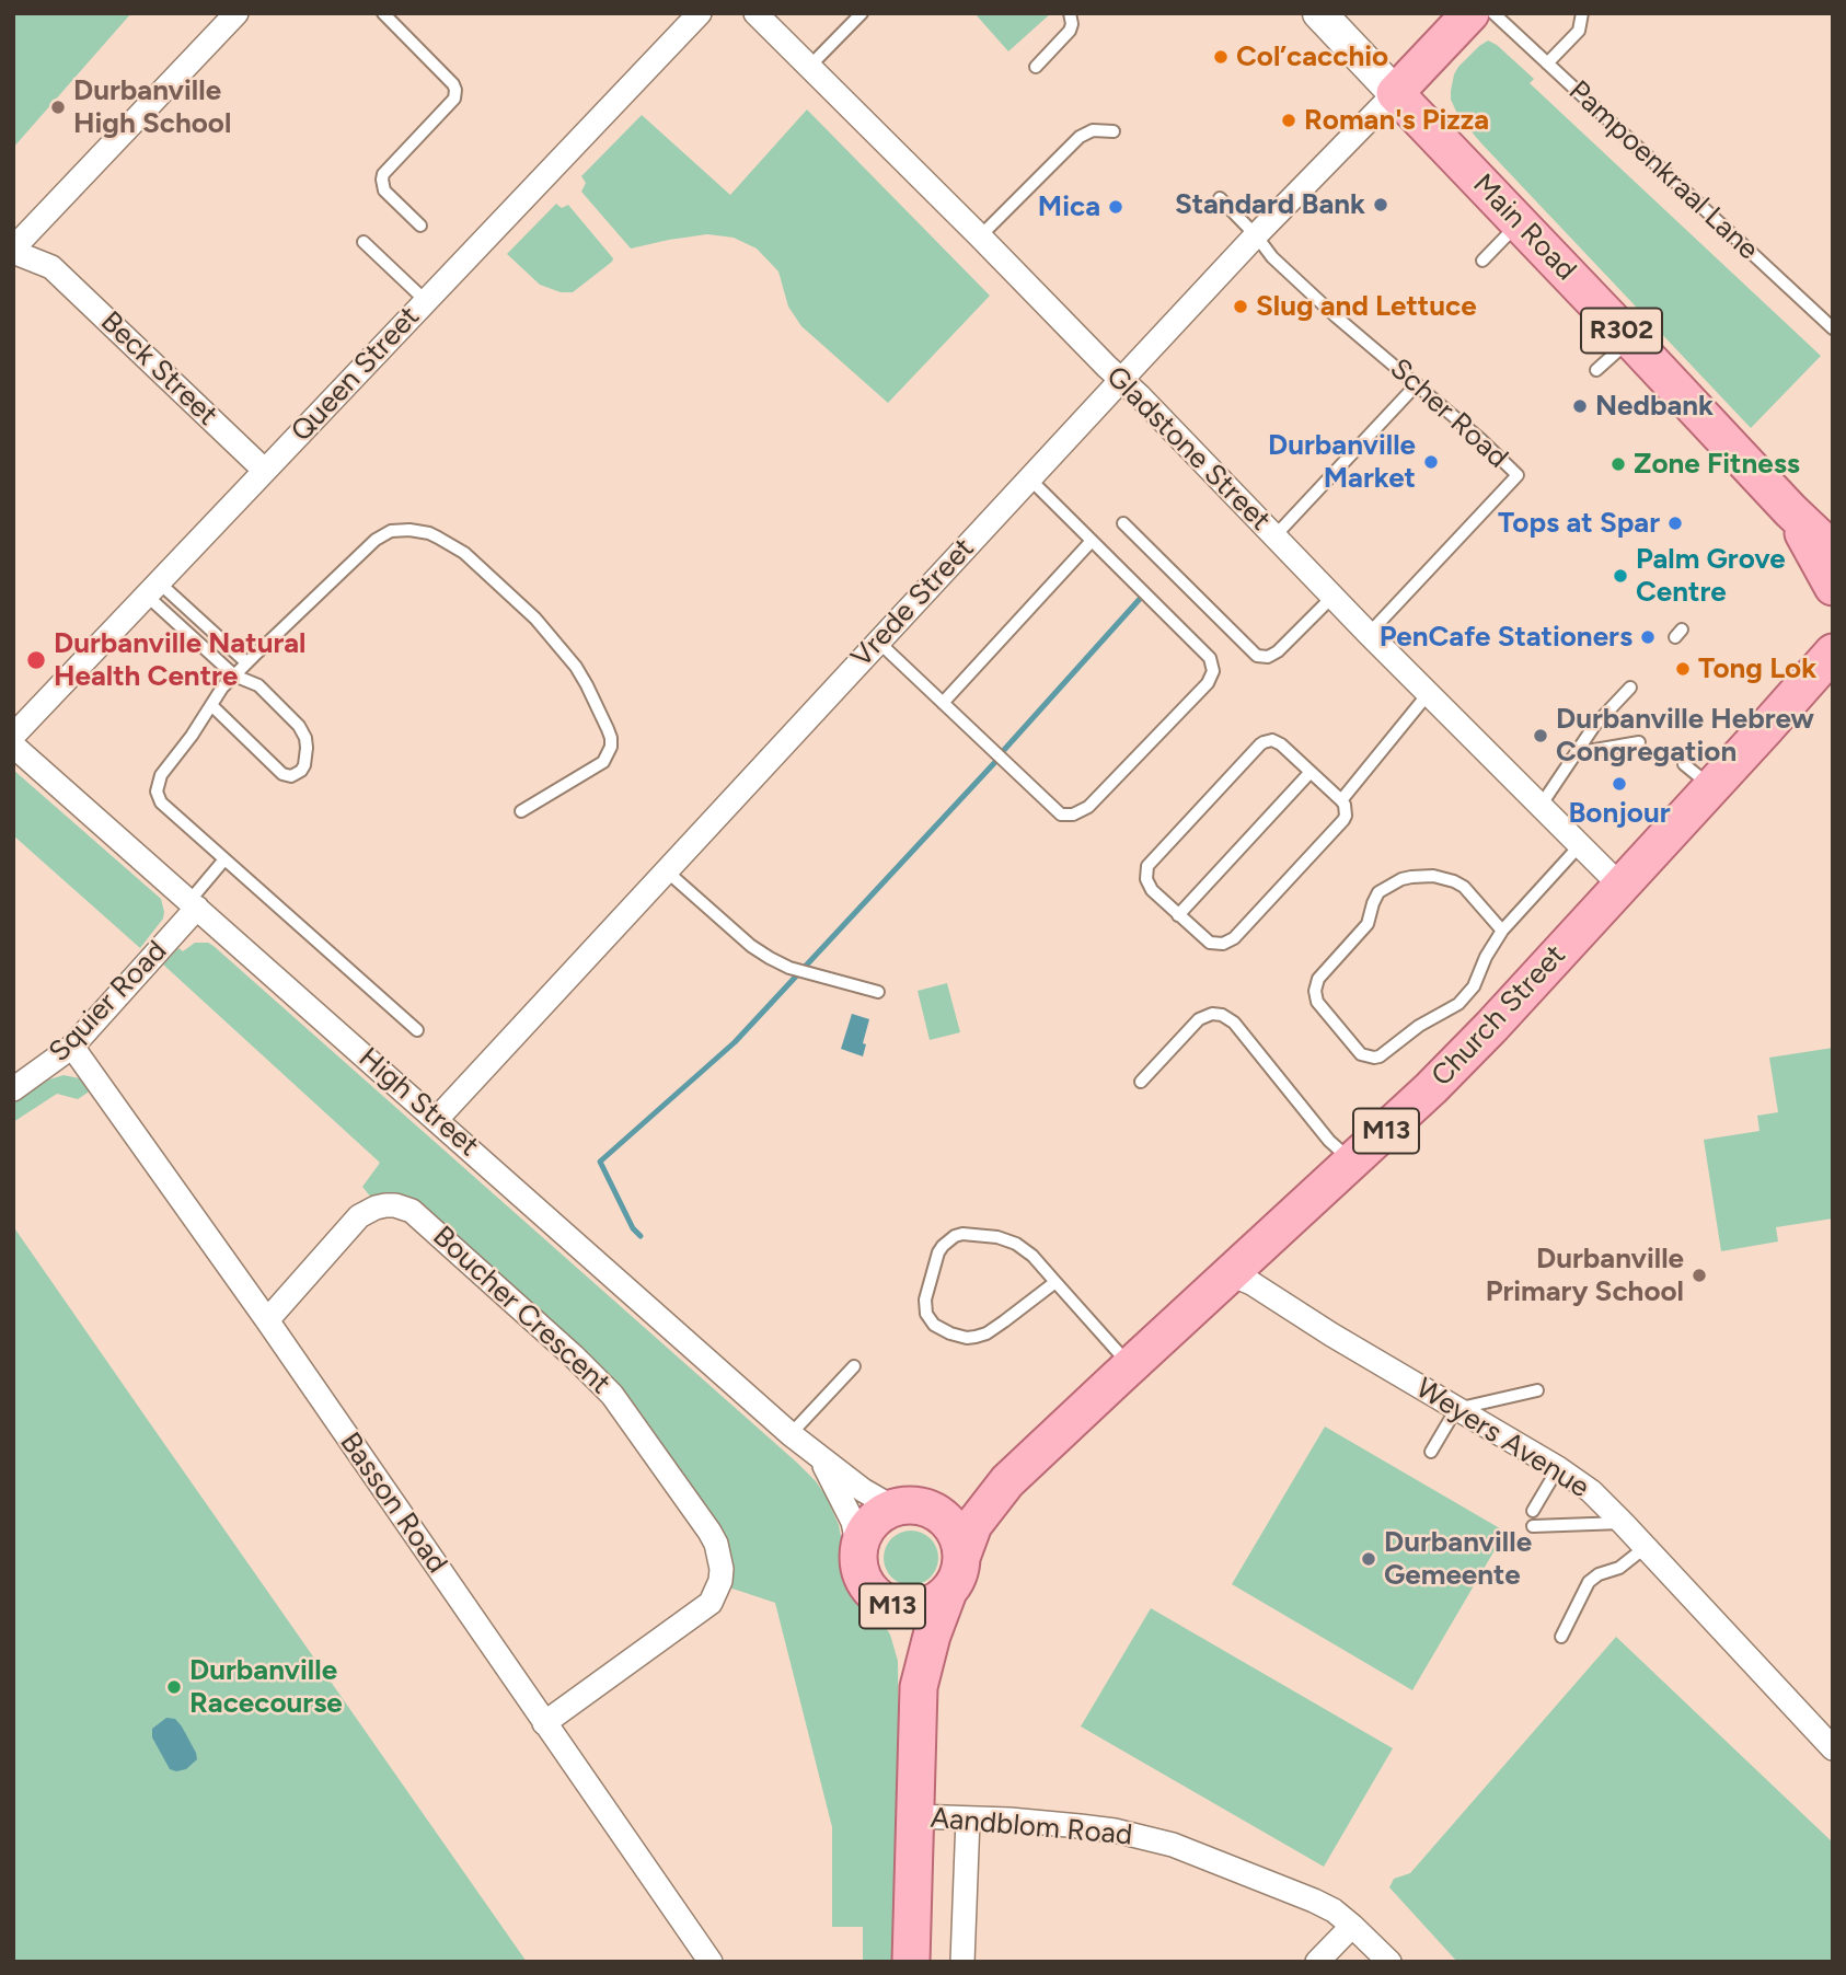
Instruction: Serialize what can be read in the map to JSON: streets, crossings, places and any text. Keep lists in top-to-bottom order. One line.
{"streets":{"main road":["Main Road","R302","Church Street","M13"],"street":["Beck Street","Queen Street","Gladstone Street","Vrede Street","Squier Road","High Street","Boucher Crescent","Weyers Avenue","Basson Road","Aandblom Road"],"lane":["Pampoenkraal Lane","Scher Road"]},"crossings":[["Main Road","R302"],["Main Road","Vrede Street"],["Beck Street","Queen Street"],["Scher Road","Gladstone Street"],["Scher Road","Vrede Street"],["Gladstone Street","Vrede Street"],["Gladstone Street","Church Street"],["Vrede Street","High Street"],["Squier Road","High Street"],["Squier Road","Basson Road"],["Church Street","High Street"],["Church Street","M13"],["Church Street","Weyers Avenue"],["High Street","M13"],["M13","Aandblom Road"],["Boucher Crescent","Basson Road"]],"places":["Col’cacchio","Durbanville High School","Roman's Pizza","Standard Bank","Mica","Slug and Lettuce","Nedbank","Durbanville Market","Zone Fitness","Tops at Spar","Palm Grove Centre","PenCafe Stationers","Durbanville Natural Health Centre","Tong Lok","Durbanville Hebrew Congregation","Bonjour","Durbanville Primary School","Durbanville Gemeente","Durbanville Racecourse"]}
